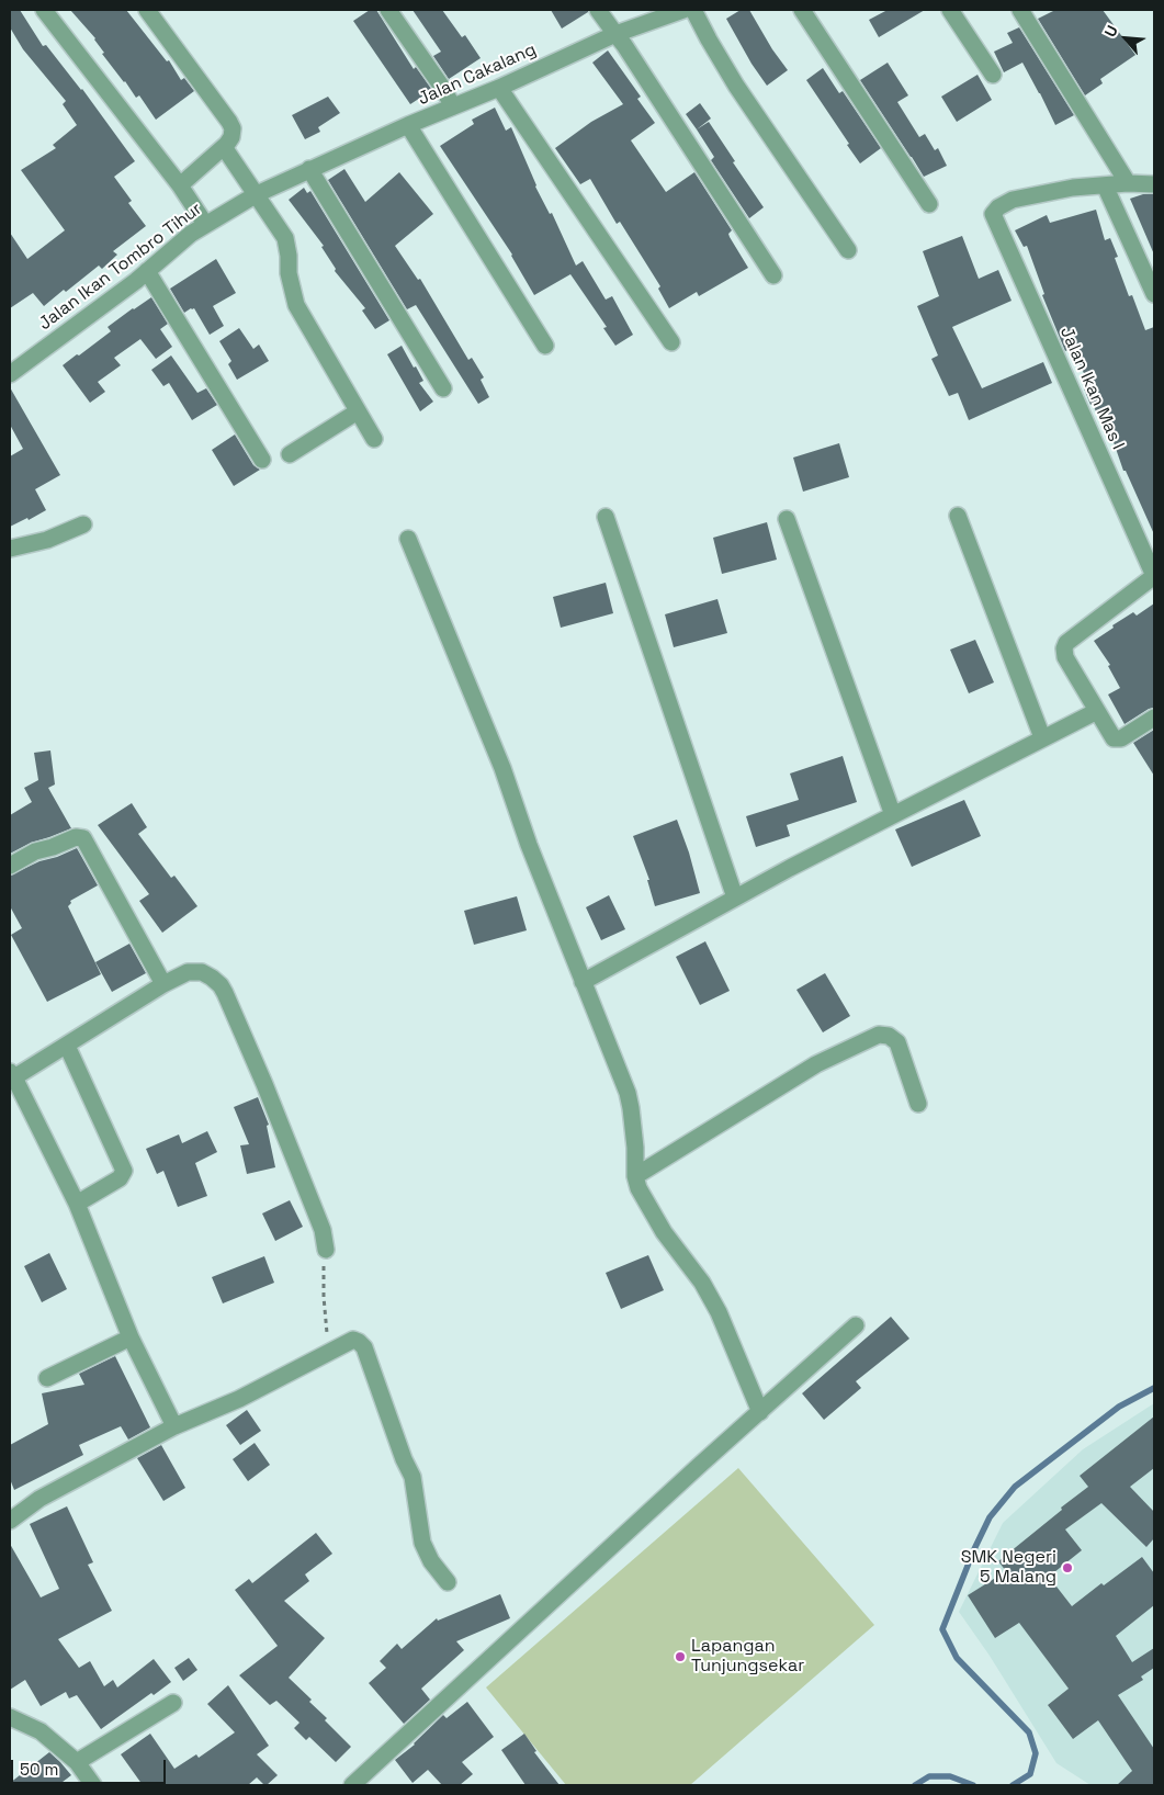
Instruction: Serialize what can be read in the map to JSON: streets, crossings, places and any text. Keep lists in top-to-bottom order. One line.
{"streets":{"street":["Jalan Cakalang","Jalan Ikan Tombro Tihur","Jalan Ikan Mas I"]},"crossings":[["Jalan Cakalang","Jalan Ikan Tombro Tihur"]],"places":["SMK Negeri 5 Malang","Lapangan Tunjungsekar"],"scale_bar":"50 m","north":"top left"}
